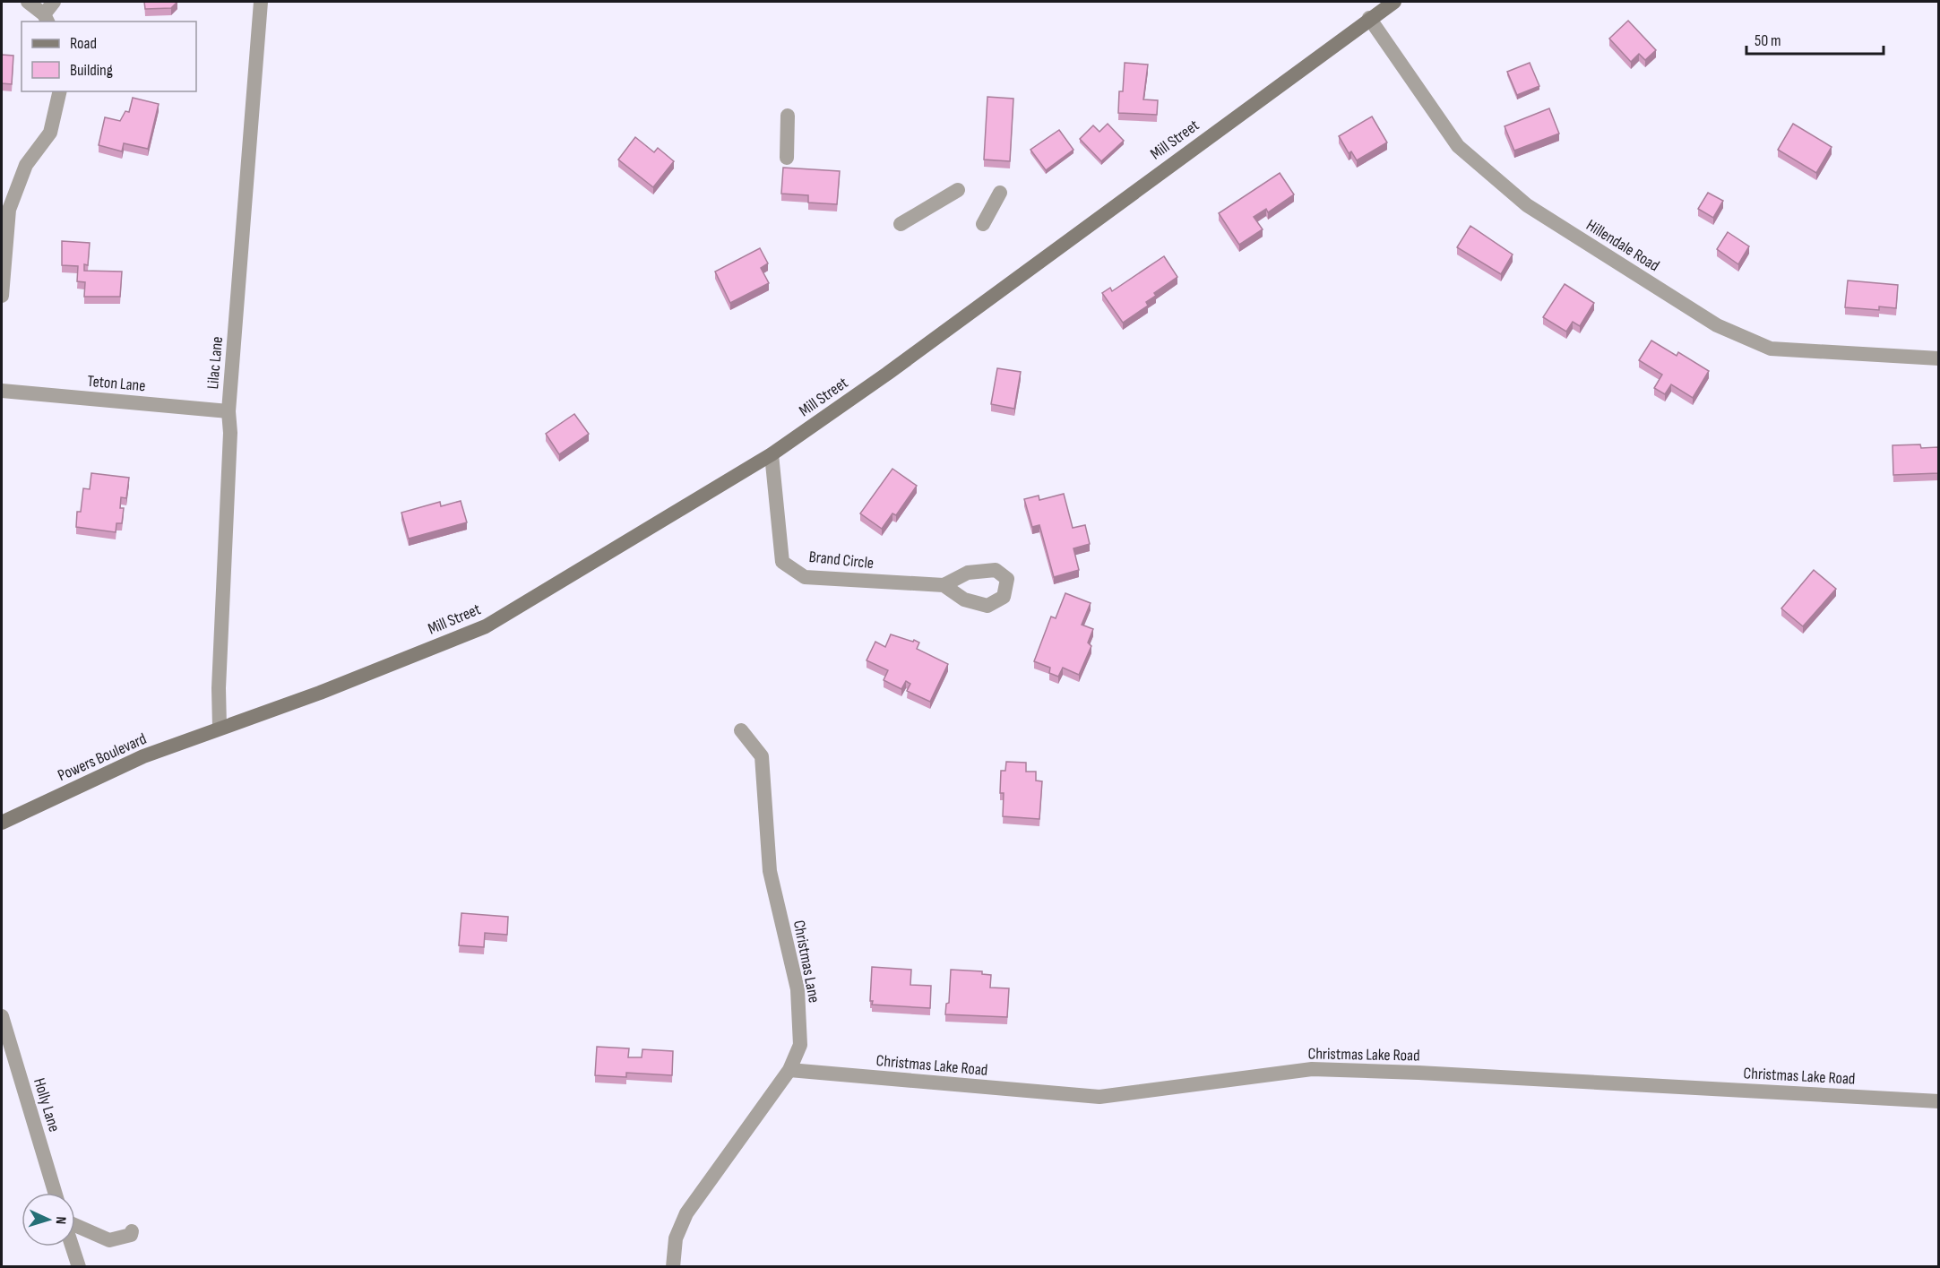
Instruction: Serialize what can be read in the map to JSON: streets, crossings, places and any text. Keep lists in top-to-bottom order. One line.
{"streets":{"main road":["Mill Street","Powers Boulevard"],"street":["Hillendale Road","Lilac Lane","Teton Lane","Brand Circle","Christmas Lane","Christmas Lake Road","Holly Lane"]},"crossings":[["Mill Street","Hillendale Road"],["Mill Street","Lilac Lane"],["Mill Street","Brand Circle"],["Mill Street","Powers Boulevard"],["Lilac Lane","Teton Lane"],["Lilac Lane","Powers Boulevard"],["Christmas Lane","Christmas Lake Road"]],"legend":["Road","Building"],"scale_bar":"50 m","north":"right"}
